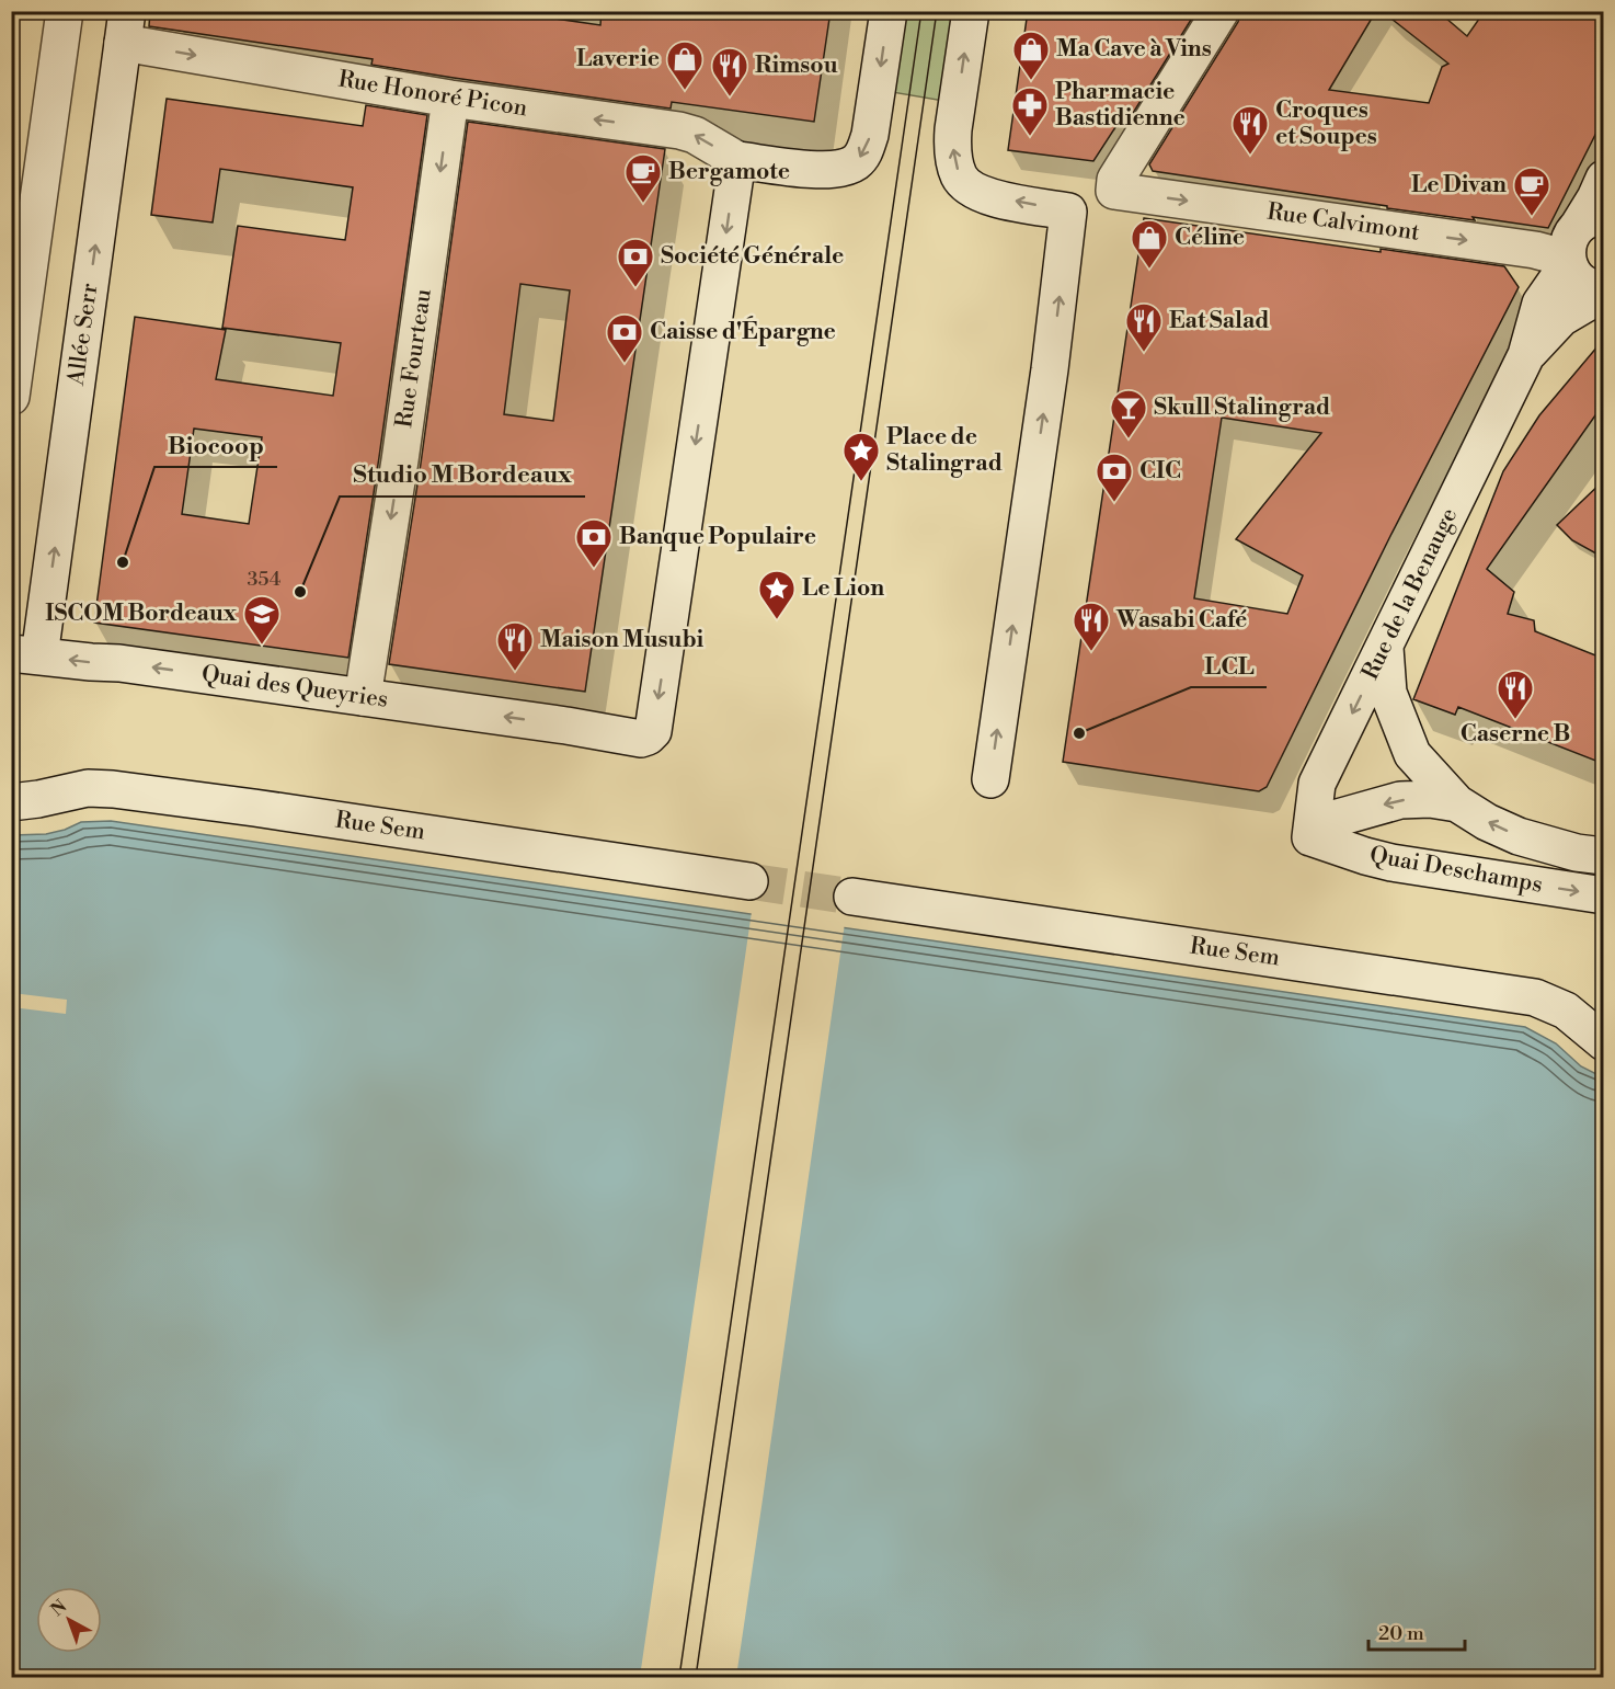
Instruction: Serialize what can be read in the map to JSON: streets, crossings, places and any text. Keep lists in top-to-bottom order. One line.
{"streets":{"street":["Rue Honoré Picon","Rue Calvimont","Allée Serr","Rue Fourteau","Rue de la Benauge","Quai des Queyries","Rue Sem","Quai Deschamps"]},"crossings":[["Rue Honoré Picon","Allée Serr"],["Rue Honoré Picon","Rue Fourteau"],["Rue Honoré Picon","Quai des Queyries"],["Rue Calvimont","Rue de la Benauge"],["Allée Serr","Quai des Queyries"],["Rue Fourteau","Quai des Queyries"],["Rue de la Benauge","Quai Deschamps"]],"one_way":["Rue Calvimont","Rue Fourteau"],"places":{"shop":["Ma Cave à Vins","Laverie","Céline"],"restaurant":["Rimsou","Croques et Soupes","Eat Salad","Wasabi Café","Maison Musubi","Caserne B"],"pharmacy":["Pharmacie Bastidienne"],"cafe":["Bergamote","Le Divan"],"bank":["Société Générale","Caisse d'Épargne","CIC","Banque Populaire"],"bar":["Skull Stalingrad"],"place":["Place de Stalingrad","Le Lion"],"other":["Biocoop","Studio M Bordeaux","LCL"],"school or university":["ISCOM Bordeaux"]},"house_numbers":["354"],"scale_bar":"20 m","north":"top left"}
